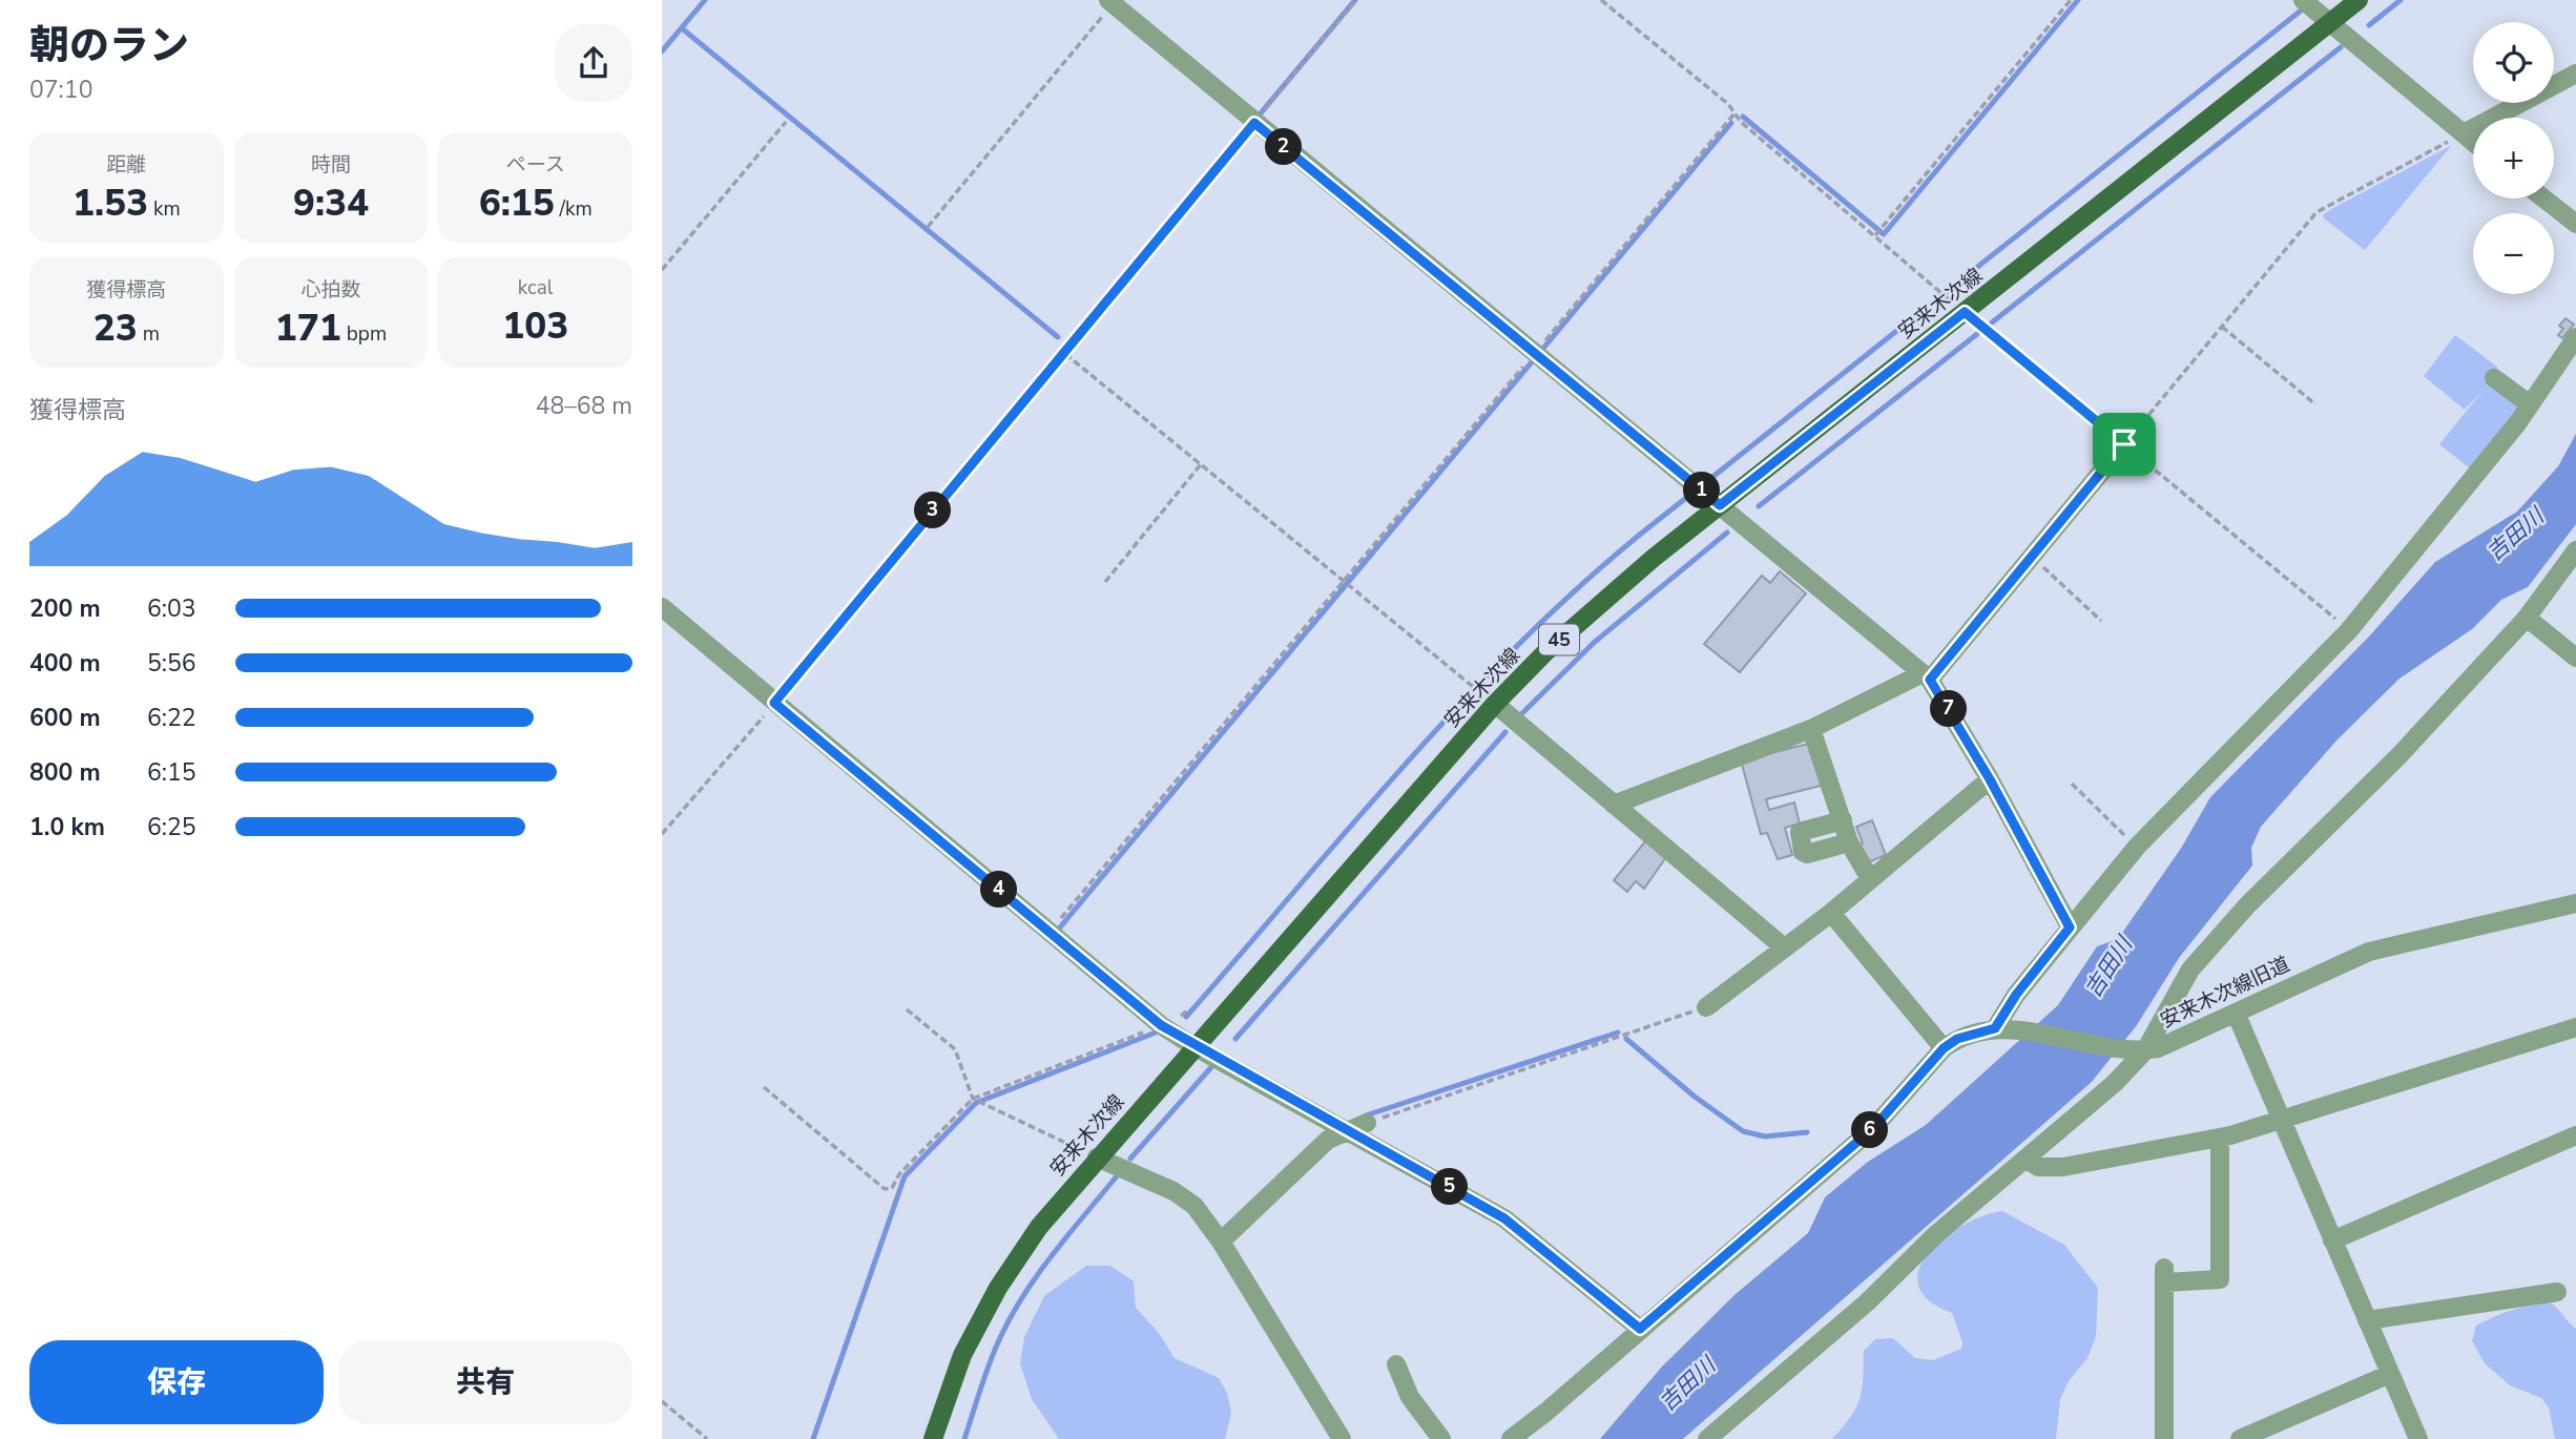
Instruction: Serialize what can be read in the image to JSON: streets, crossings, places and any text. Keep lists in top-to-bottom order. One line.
{"streets":{"main road":["安来木次線","45"],"street":["安来木次線旧道"]},"water":["吉田川"],"page":{"heading":["朝のラン","07:10"],"map_buttons":["+","−"],"stats":[["距離","1.53 km"],["時間","9:34"],["ペース","6:15 /km"],["獲得標高","23 m"],["心拍数","171 bpm"],["kcal","103"]],"pins":["2","1","3","7","4","6","5"],"chart":["獲得標高","48–68 m"],"list":[{"name":"200 m","note":"6:03"},{"name":"400 m","note":"5:56"},{"name":"600 m","note":"6:22"},{"name":"800 m","note":"6:15"},{"name":"1.0 km","note":"6:25"}],"buttons":["保存","共有"]}}
